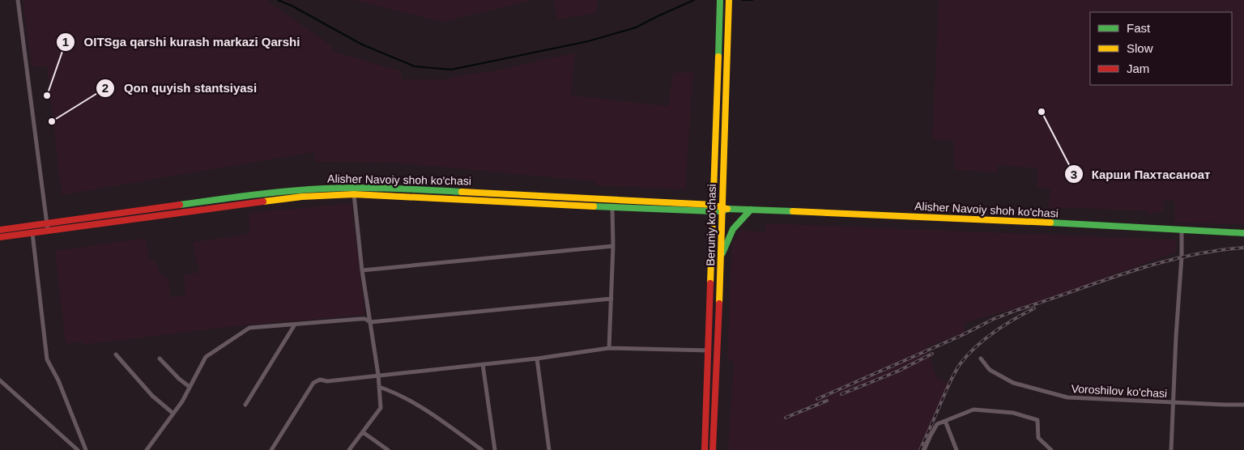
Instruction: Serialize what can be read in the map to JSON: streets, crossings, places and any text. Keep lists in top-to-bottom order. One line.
{"streets":{"main road":["Alisher Navoiy shoh ko'chasi","Beruniy ko'chasi"],"street":["Voroshilov ko'chasi"]},"crossings":[["Alisher Navoiy shoh ko'chasi","Beruniy ko'chasi"]],"places":["OITSga qarshi kurash markazi Qarshi","Карши Пахтасаноат","Qon quyish stantsiyasi"],"legend":["Fast","Slow","Jam"]}
